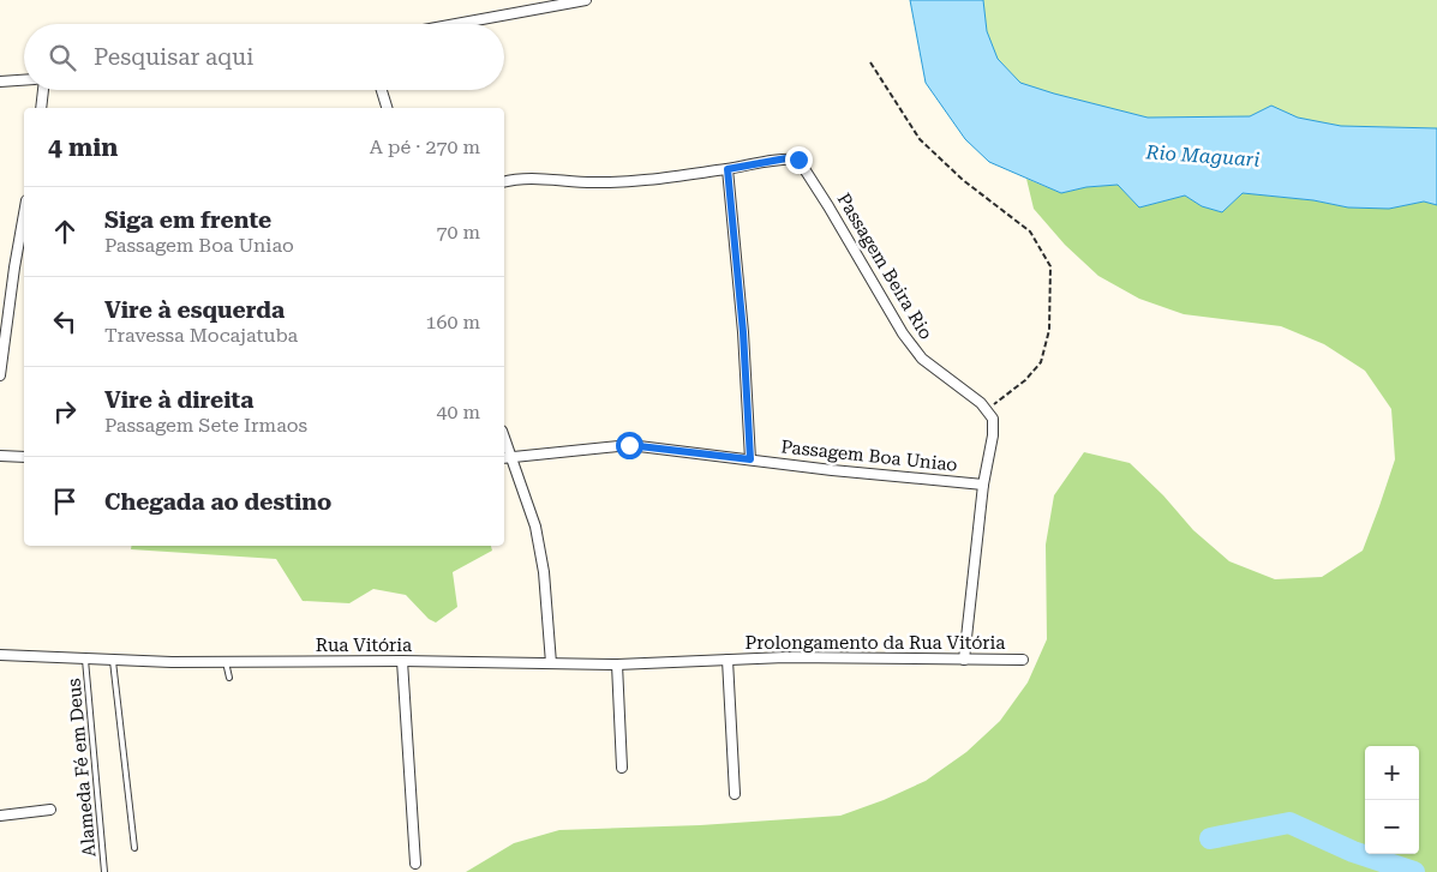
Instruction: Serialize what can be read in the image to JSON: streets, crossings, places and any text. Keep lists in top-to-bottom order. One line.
{"streets":{"street":["Passagem Beira Rio","Passagem Boa Uniao","Prolongamento da Rua Vitória","Rua Vitória"],"lane":["Alameda Fé em Deus"]},"crossings":[["Prolongamento da Rua Vitória","Rua Vitória"],["Rua Vitória","Alameda Fé em Deus"]],"water":["Rio Maguari"],"page":{"search":"Pesquisar aqui","heading":["4 min","A pé · 270 m"],"list":[["Siga em frente","Passagem Boa Uniao","70 m"],["Vire à esquerda","Travessa Mocajatuba","160 m"],["Vire à direita","Passagem Sete Irmaos","40 m"],"Chegada ao destino"],"map_buttons":["+","−"]}}
